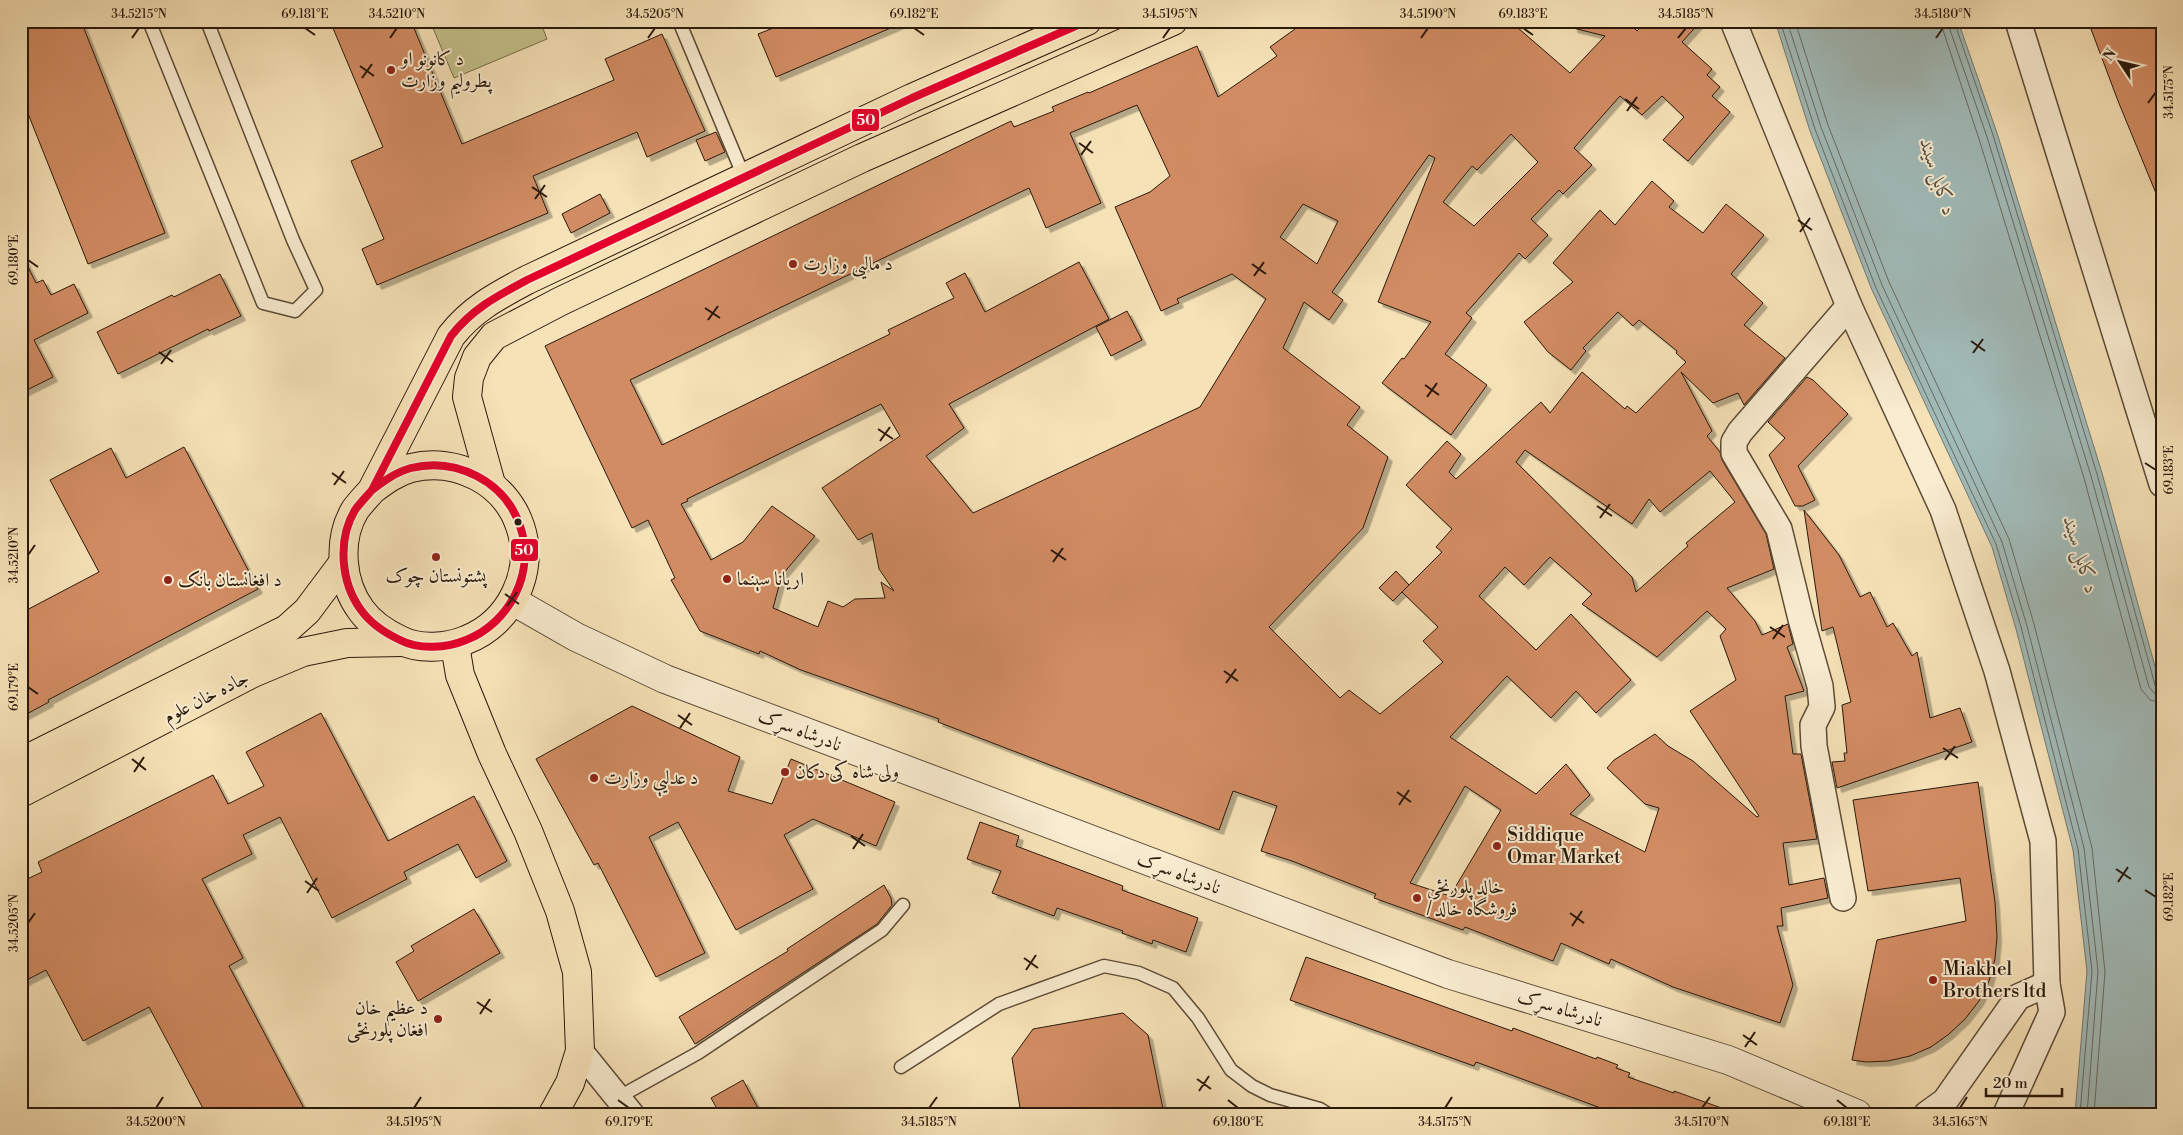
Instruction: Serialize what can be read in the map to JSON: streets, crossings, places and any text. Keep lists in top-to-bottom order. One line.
{"streets":{"highway":["جادہ خان علوم"],"street":["نادرشاه سړک"]},"water":["د کابل سيند"],"places":["د کانونو او پطرولیم وزارت","د مالیی وزارت","پشتونستان چوک","اريانا سېنما","د افغانستان بانک","ولی شاہ کی دکان","د عدلیې وزارت","Siddique Omar Market","خالد پلورنځی / فروشگاه خالد","Miakhel Brothers ltd","د عظیم خان افغان پلورنځی"],"lines":["transit line 50"],"scale_bar":"20 m","north":"top left","coordinates":["34.5215°N","69.181°E","34.5210°N","34.5205°N","69.182°E","34.5195°N","34.5190°N","69.183°E","34.5185°N","34.5180°N","34.5175°N","69.180°E","69.179°E","34.5200°N","34.5170°N","34.5165°N"]}
